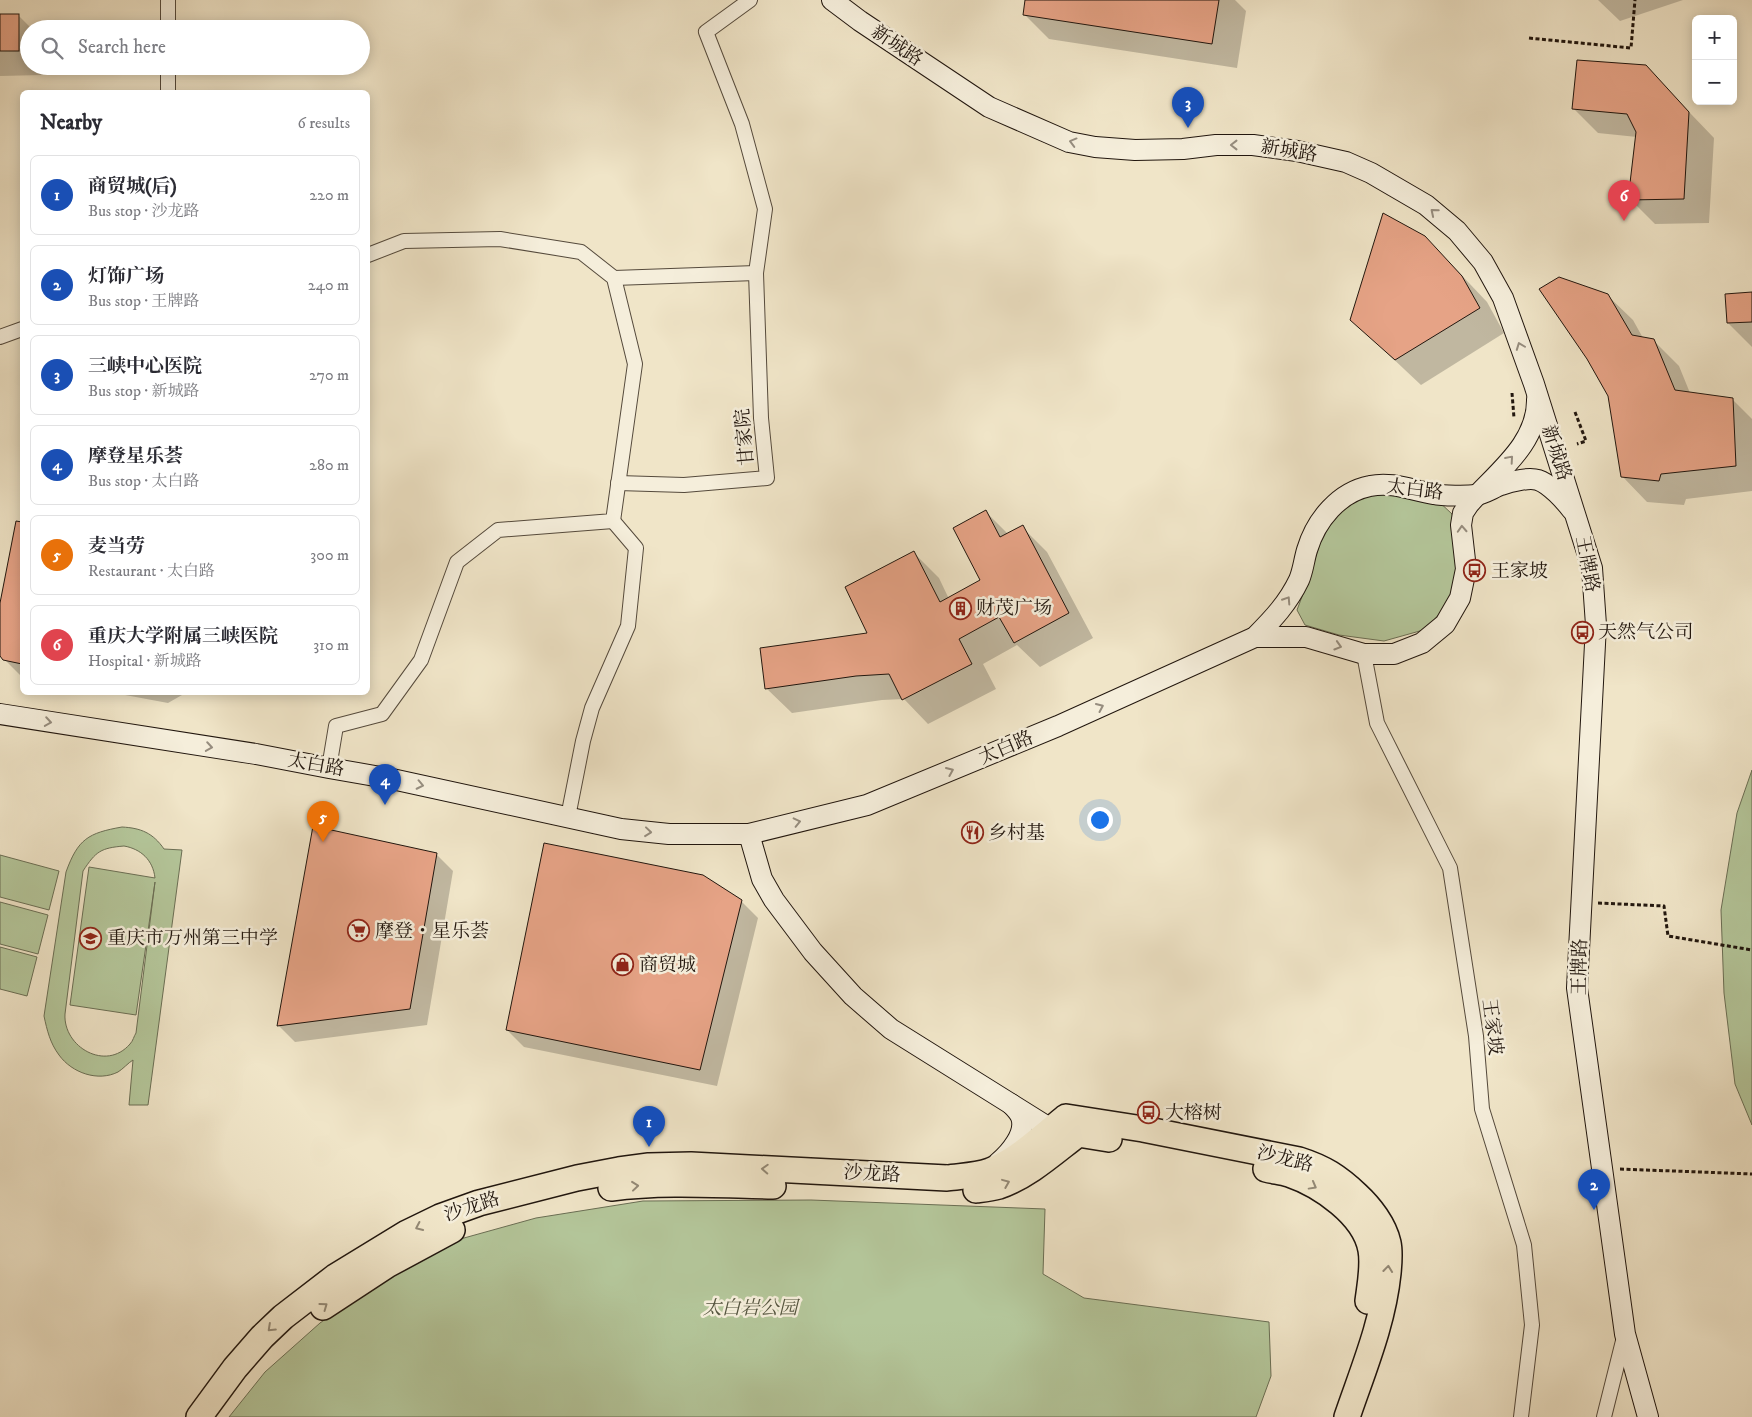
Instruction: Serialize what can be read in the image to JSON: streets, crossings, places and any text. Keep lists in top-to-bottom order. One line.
{"streets":{"highway":["沙龙路"],"main road":["新城路","太白路","王牌路"],"street":["甘家院","王家坡"]},"crossings":[["新城路","太白路"],["新城路","王牌路"],["太白路","王牌路"],["太白路","王家坡"]],"one_way":["新城路","太白路"],"parks":["太白岩公园"],"places":{"bus stop":["王家坡","天然气公司","大榕树"],"building":["财茂广场"],"restaurant":["乡村基"],"supermarket":["摩登・星乐荟"],"school or university":["重庆市万州第三中学"],"shop":["商贸城"]},"page":{"map_buttons":["+","−"],"search":"Search here","pins":["3","6","4","5","1","2"],"heading":["Nearby","6 results"],"list":[{"mark":"1","name":"商贸城(后)","note":"Bus stop · 沙龙路","value":"220 m"},{"mark":"2","name":"灯饰广场","note":"Bus stop · 王牌路","value":"240 m"},{"mark":"3","name":"三峡中心医院","note":"Bus stop · 新城路","value":"270 m"},{"mark":"4","name":"摩登星乐荟","note":"Bus stop · 太白路","value":"280 m"},{"mark":"5","name":"麦当劳","note":"Restaurant · 太白路","value":"300 m"},{"mark":"6","name":"重庆大学附属三峡医院","note":"Hospital · 新城路","value":"310 m"}]}}
